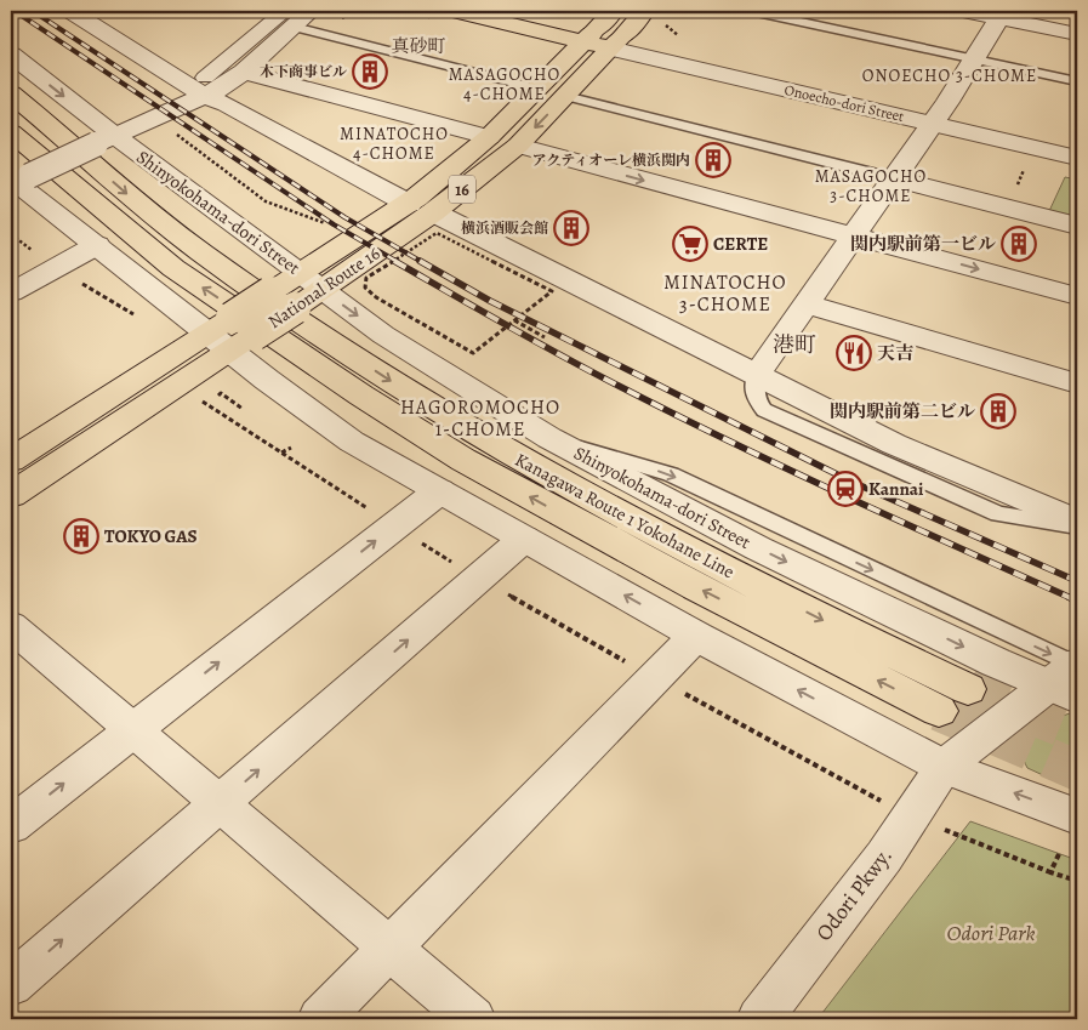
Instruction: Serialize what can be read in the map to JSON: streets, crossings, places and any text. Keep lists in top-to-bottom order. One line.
{"streets":{"main road":["16","National Route 16","Kanagawa Route 1 Yokohane Line"],"street":["Onoecho-dori Street","Shinyokohama-dori Street","Odori Pkwy."]},"crossings":[["Onoecho-dori Street","National Route 16"],["Shinyokohama-dori Street","National Route 16"],["Shinyokohama-dori Street","Odori Pkwy."]],"districts":["真砂町","MASAGOCHO 4-CHOME","ONOECHO 3-CHOME","MINATOCHO 4-CHOME","MASAGOCHO 3-CHOME","MINATOCHO 3-CHOME","港町","HAGOROMOCHO 1-CHOME"],"parks":["Odori Park"],"places":{"building":["木下商事ビル","アクティオーレ横浜関内","横浜酒販会館","関内駅前第一ビル","関内駅前第二ビル","TOKYO GAS"],"supermarket":["CERTE"],"restaurant":["天吉"],"station":["Kannai"]}}
